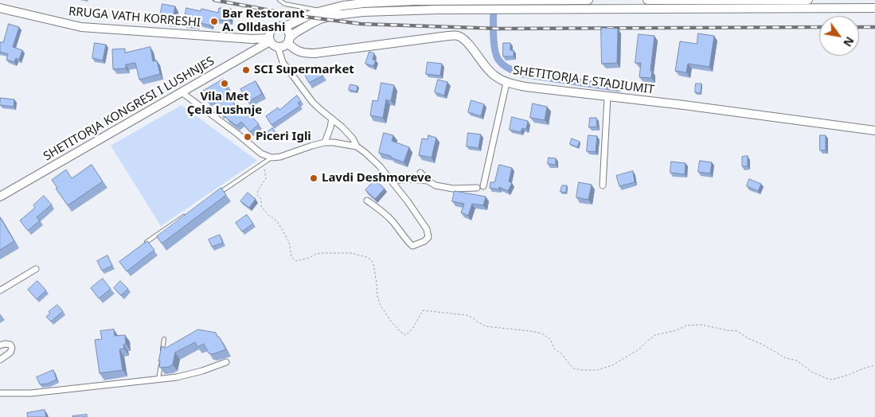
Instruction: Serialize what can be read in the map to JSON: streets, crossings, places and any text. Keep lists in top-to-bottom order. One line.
{"streets":{"main road":["RRUGA VATH KORRESHI","SHETITORJA E STADIUMIT","SHETITORJA KONGRESI I LUSHNJES"]},"crossings":[["RRUGA VATH KORRESHI","SHETITORJA E STADIUMIT"],["RRUGA VATH KORRESHI","SHETITORJA KONGRESI I LUSHNJES"],["SHETITORJA E STADIUMIT","SHETITORJA KONGRESI I LUSHNJES"]],"places":["Bar Restorant A. Olldashi","SCI Supermarket","Vila Met Çela Lushnje","Piceri Igli","Lavdi Deshmoreve"],"north":"bottom right"}
